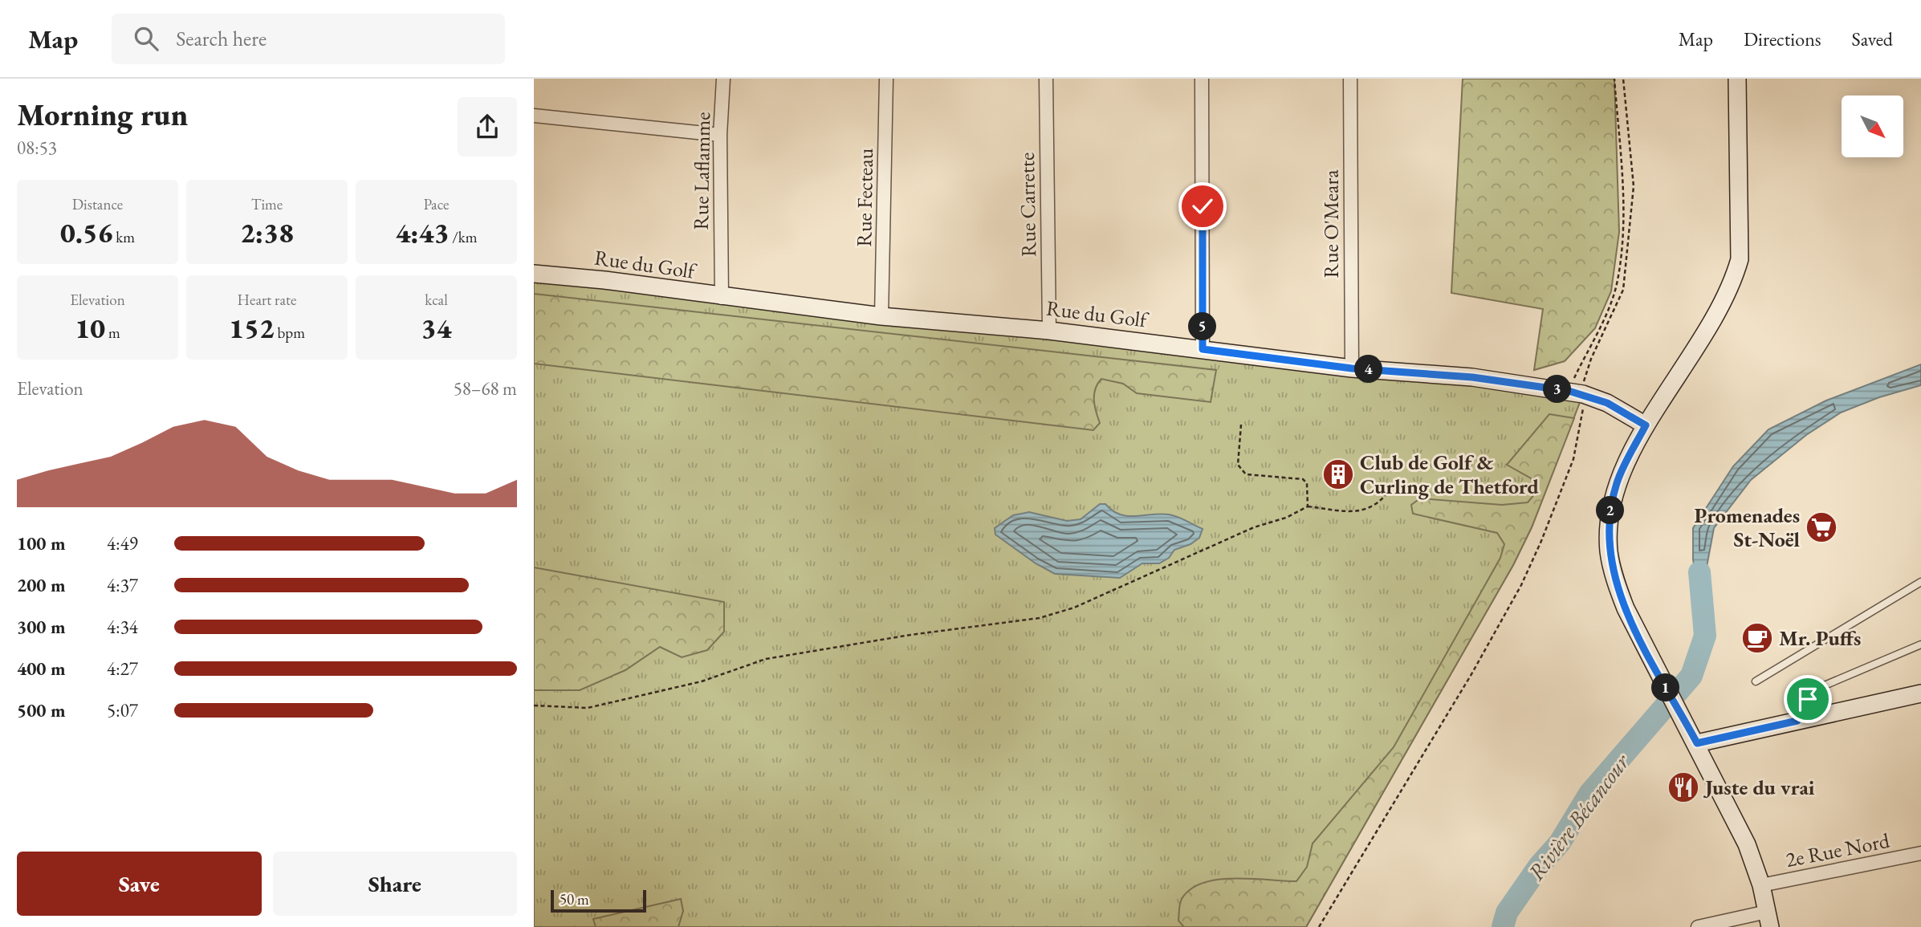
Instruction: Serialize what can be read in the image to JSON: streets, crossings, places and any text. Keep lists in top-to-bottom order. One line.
{"streets":{"street":["Rue Laflamme","Rue Fecteau","Rue Carrette","Rue O'Meara","Rue du Golf","2e Rue Nord"]},"crossings":[["Rue Laflamme","Rue du Golf"],["Rue Fecteau","Rue du Golf"],["Rue Carrette","Rue du Golf"],["Rue O'Meara","Rue du Golf"]],"water":["Rivière Bécancour"],"places":{"building":["Club de Golf & Curling de Thetford"],"supermarket":["Promenades St-Noël"],"cafe":["Mr. Puffs"],"restaurant":["Juste du vrai"]},"scale_bar":"50 m","north":"bottom right","page":{"header":"Map","search":"Search here","nav":["Map","Directions","Saved"],"heading":["Morning run","08:53"],"stats":[["Distance","0.56 km"],["Time","2:38"],["Pace","4:43 /km"],["Elevation","10 m"],["Heart rate","152 bpm"],["kcal","34"]],"pins":["5","4","3","2","1"],"chart":["Elevation","58–68 m"],"list":[{"name":"100 m","note":"4:49"},{"name":"200 m","note":"4:37"},{"name":"300 m","note":"4:34"},{"name":"400 m","note":"4:27"},{"name":"500 m","note":"5:07"}],"buttons":["Save","Share"],"scale":"50 m"}}
